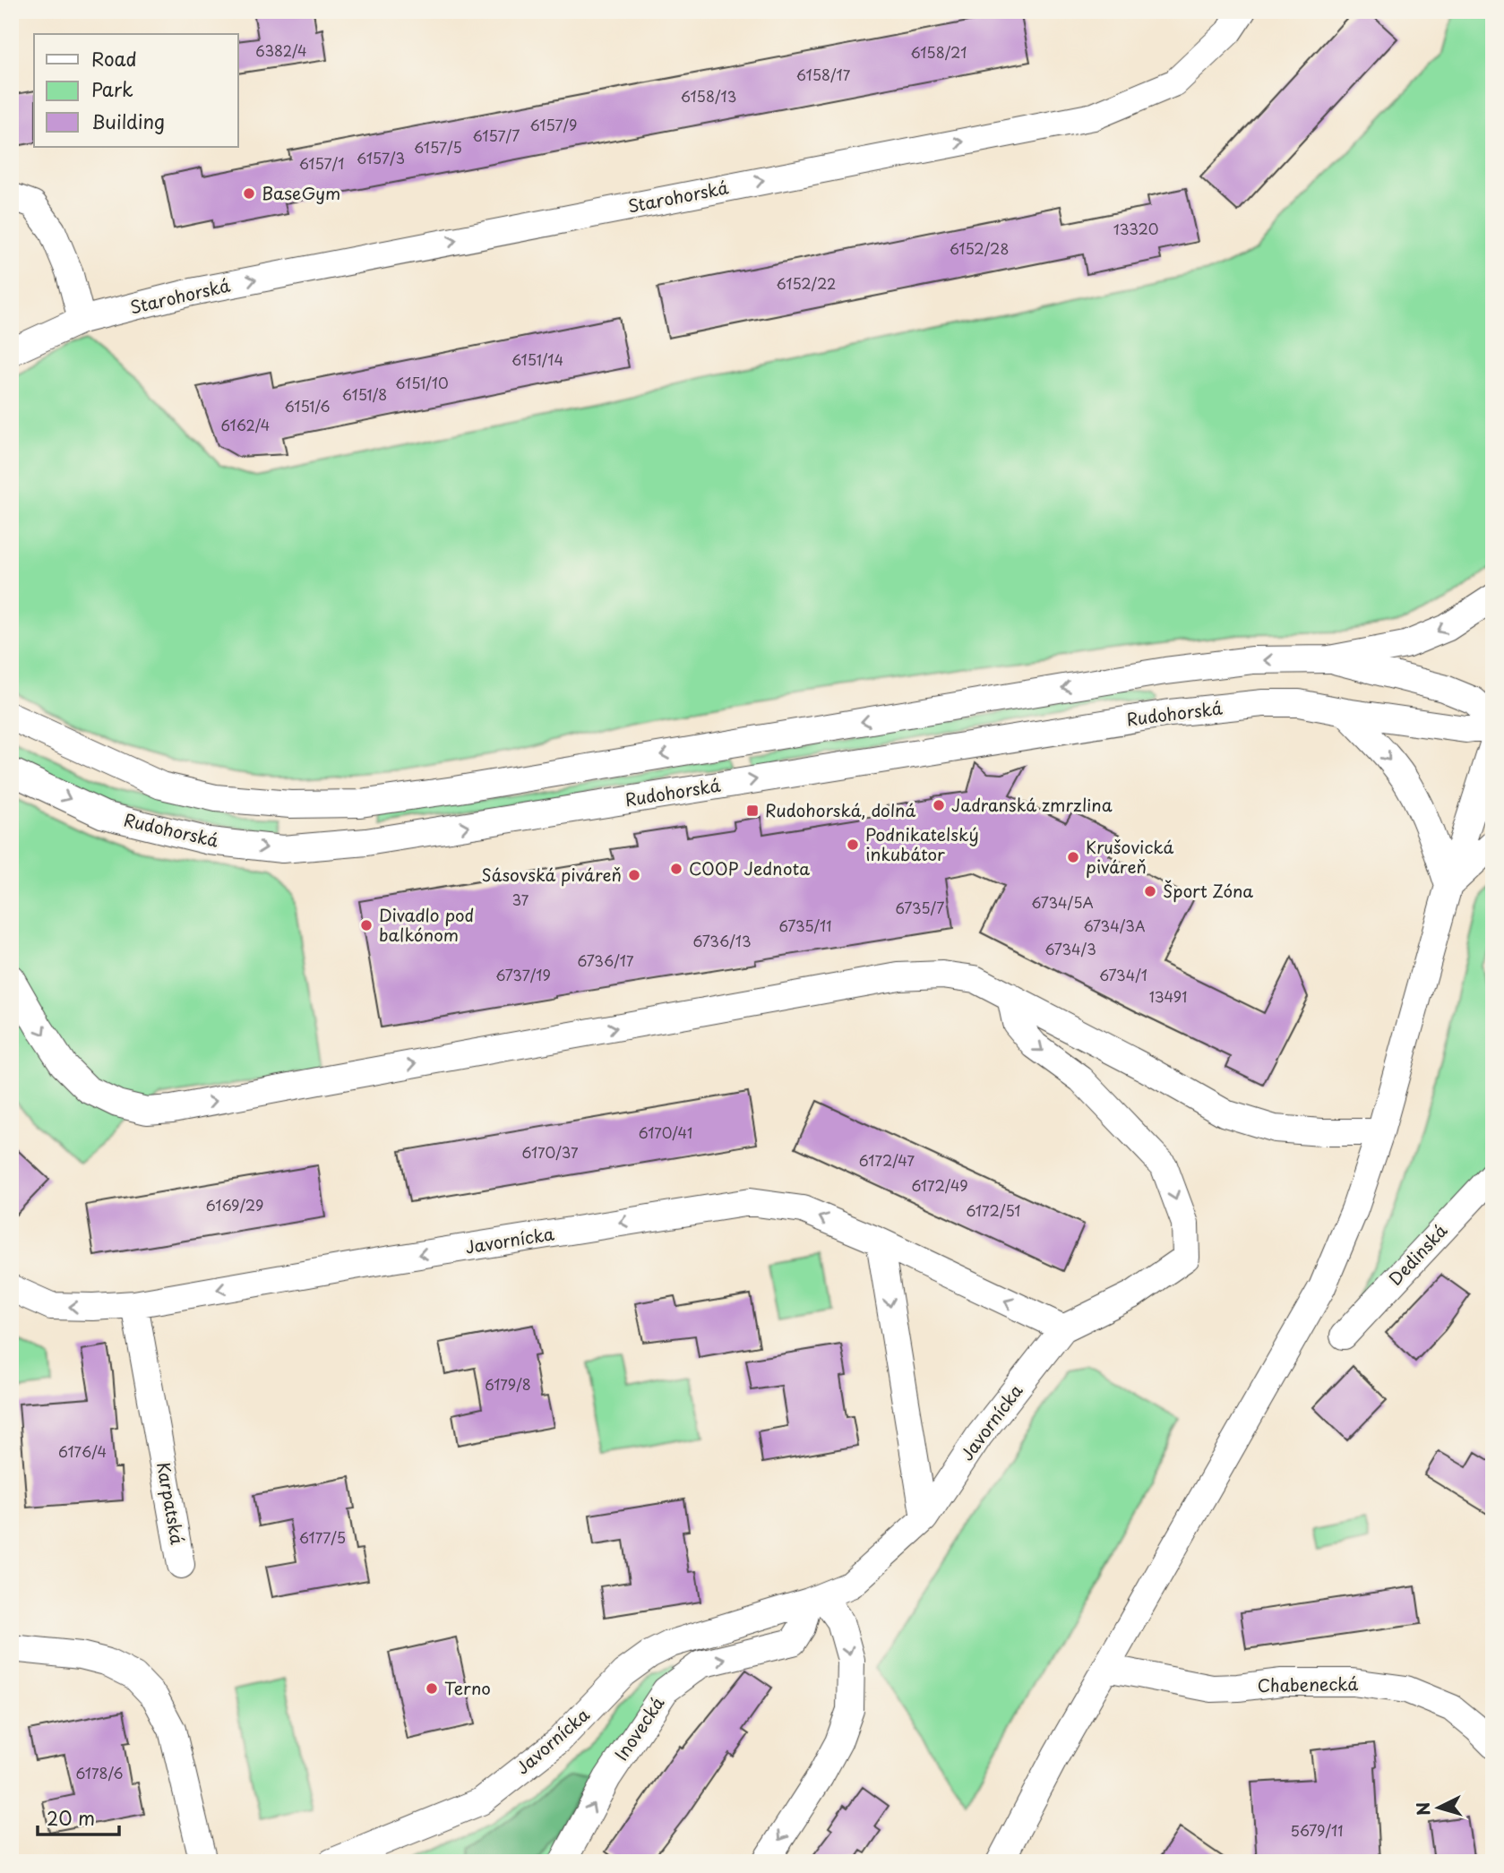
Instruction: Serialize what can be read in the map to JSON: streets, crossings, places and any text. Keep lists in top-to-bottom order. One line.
{"streets":{"street":["Starohorská","Rudohorská","Javornícka","Dedinská","Karpatská","Chabenecká","Inovecká"]},"crossings":[["Javornícka","Karpatská"],["Javornícka","Inovecká"]],"one_way":["Starohorská","Inovecká"],"places":{"other":["BaseGym","Jadranská zmrzlina","Podnikatelský inkubátor","Krušovická piváreň","COOP Jednota","Sásovská piváreň","Šport Zóna","Divadlo pod balkónom","Terno"],"transit":["Rudohorská, dolná"]},"house_numbers":["6382/4","6158/21","6158/17","6158/13","6157/9","6157/7","6157/5","6157/3","6157/1","13320","6152/28","6152/22","6151/14","6151/10","6151/8","6151/6","6162/4","37","6734/5A","6735/7","6735/11","6734/3A","6736/13","6734/3","6736/17","6737/19","6734/1","13491","6170/41","6170/37","6172/47","6172/49","6169/29","6172/51","6179/8","6176/4","6177/5","6178/6","5679/11"],"legend":["Road","Park","Building"],"scale_bar":"20 m","north":"left"}
